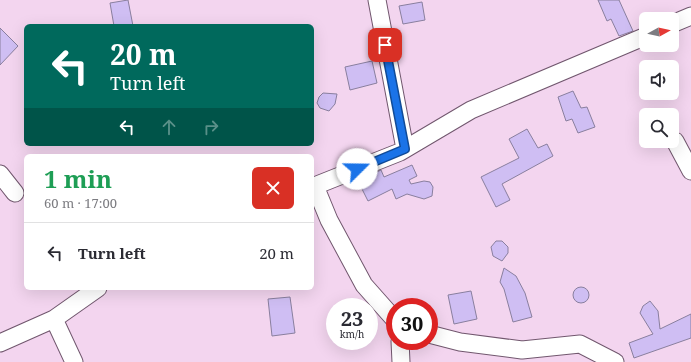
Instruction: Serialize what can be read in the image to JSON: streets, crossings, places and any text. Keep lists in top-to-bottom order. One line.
{"north":"right","page":{"turn":["20 m","Turn left"],"heading":["1 min","60 m · 17:00"],"list":[{"name":"Turn left","value":"20 m"}],"speed":"23 km/h","limit":"30"}}
